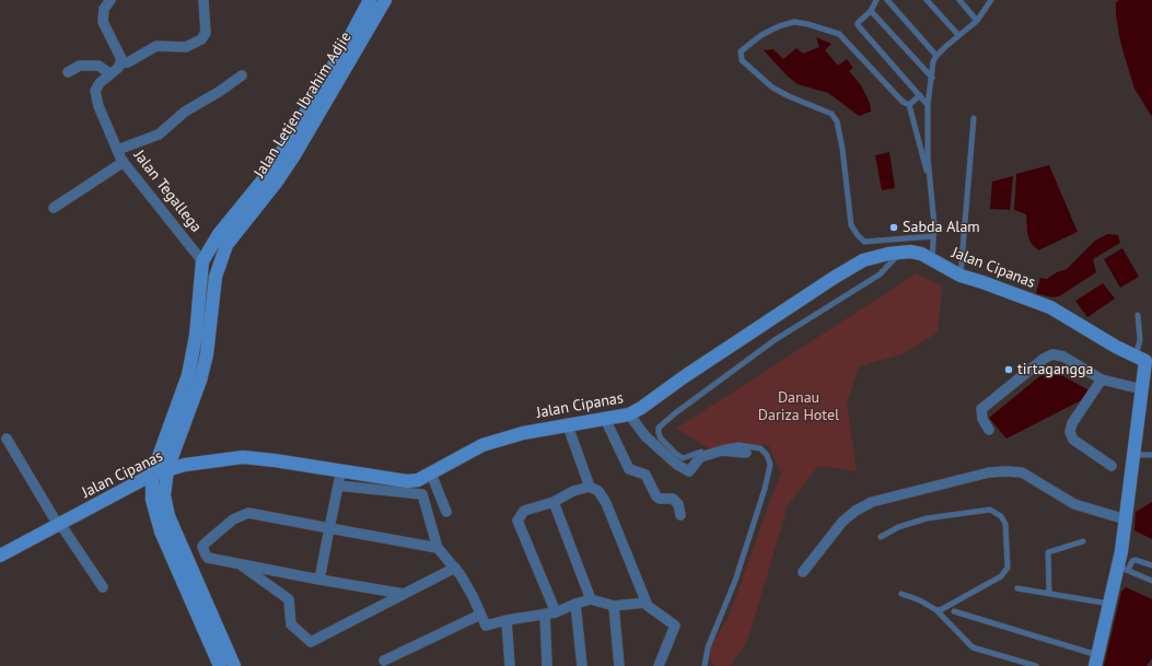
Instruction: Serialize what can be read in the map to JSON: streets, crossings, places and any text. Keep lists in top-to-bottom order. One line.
{"streets":{"street":["Jalan Letjen Ibrahim Adjie","Jalan Tegallega","Jalan Cipanas"]},"crossings":[["Jalan Letjen Ibrahim Adjie","Jalan Tegallega"],["Jalan Letjen Ibrahim Adjie","Jalan Cipanas"]],"parks":["Danau Dariza Hotel"],"places":["Sabda Alam","tirtagangga"]}
